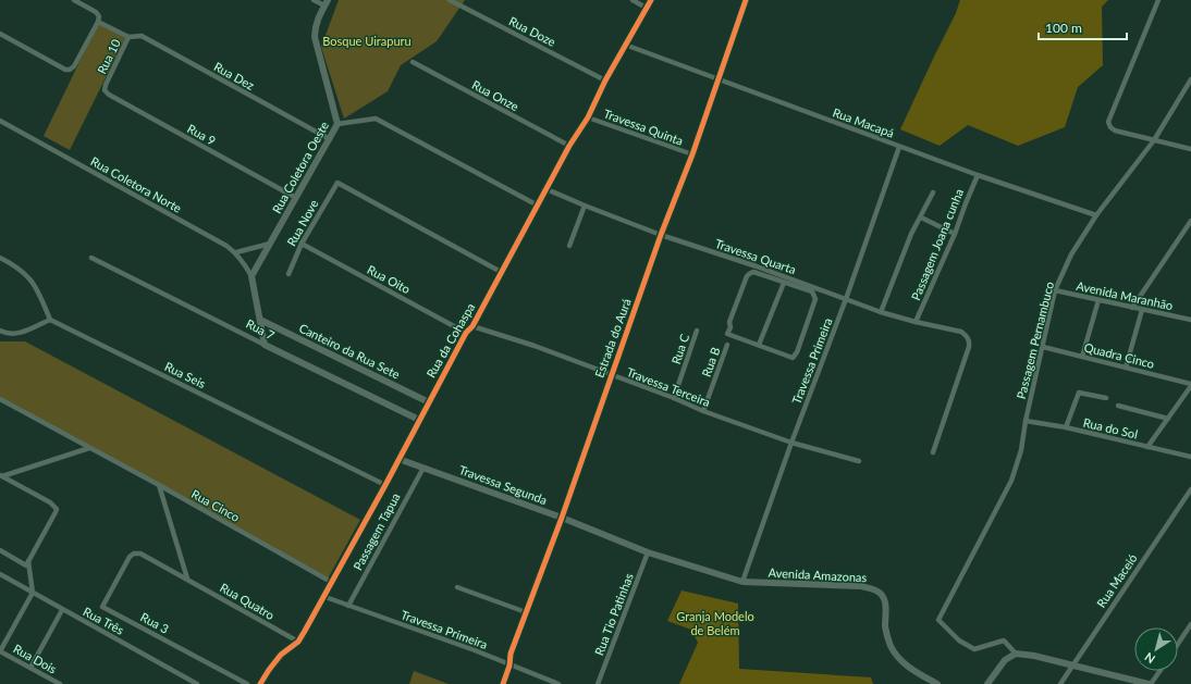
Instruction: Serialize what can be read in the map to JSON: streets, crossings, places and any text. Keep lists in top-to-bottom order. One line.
{"streets":{"street":["Rua Doze","Rua 10","Rua Dez","Rua Onze","Rua Macapá","Travessa Quinta","Rua 9","Rua Coletora Oeste","Rua Coletora Norte","Rua Nove","Passagem Joana cunha","Travessa Quarta","Rua Oito","Avenida Maranhão","Rua 7","Estrada do Aurá","Rua da Cohaspa","Passagem Pernambuco","Rua C","Canteiro da Rua Sete","Quadra Cinco","Travessa Primeira","Rua B","Rua Seis","Travessa Terceira","Rua do Sol","Travessa Segunda","Rua Cinco","Passagem Tapua","Avenida Amazonas","Rua Maceió","Rua Quatro","Rua Tio Patinhas","Rua Três","Rua 3","Rua Dois"]},"crossings":[["Rua Doze","Rua da Cohaspa"],["Rua 10","Rua Dez"],["Rua 10","Rua 9"],["Rua Dez","Rua Coletora Oeste"],["Rua Onze","Rua da Cohaspa"],["Rua Macapá","Passagem Joana cunha"],["Rua Macapá","Estrada do Aurá"],["Rua Macapá","Rua da Cohaspa"],["Rua Macapá","Passagem Pernambuco"],["Rua Macapá","Travessa Primeira"],["Travessa Quinta","Estrada do Aurá"],["Travessa Quinta","Rua da Cohaspa"],["Rua 9","Rua Coletora Oeste"],["Rua Coletora Oeste","Rua Coletora Norte"],["Rua Nove","Rua Oito"],["Rua Nove","Rua da Cohaspa"],["Passagem Joana cunha","Travessa Quarta"],["Travessa Quarta","Estrada do Aurá"],["Travessa Quarta","Rua da Cohaspa"],["Travessa Quarta","Travessa Primeira"],["Rua Oito","Rua da Cohaspa"],["Avenida Maranhão","Passagem Pernambuco"],["Rua 7","Rua da Cohaspa"],["Estrada do Aurá","Travessa Primeira"],["Estrada do Aurá","Travessa Terceira"],["Estrada do Aurá","Travessa Segunda"],["Rua da Cohaspa","Canteiro da Rua Sete"],["Rua da Cohaspa","Travessa Primeira"],["Rua da Cohaspa","Rua Seis"],["Rua da Cohaspa","Travessa Terceira"],["Rua da Cohaspa","Travessa Segunda"],["Rua da Cohaspa","Rua Cinco"],["Rua da Cohaspa","Rua Quatro"],["Passagem Pernambuco","Quadra Cinco"],["Passagem Pernambuco","Rua do Sol"],["Rua C","Travessa Terceira"],["Travessa Primeira","Travessa Terceira"],["Travessa Primeira","Passagem Tapua"],["Travessa Primeira","Avenida Amazonas"],["Rua B","Travessa Terceira"],["Travessa Segunda","Passagem Tapua"],["Travessa Segunda","Avenida Amazonas"],["Travessa Segunda","Rua Tio Patinhas"],["Avenida Amazonas","Rua Tio Patinhas"],["Rua Quatro","Rua 3"]],"parks":["Bosque Uirapuru","Granja Modelo de Belém"],"scale_bar":"100 m","north":"bottom left"}
